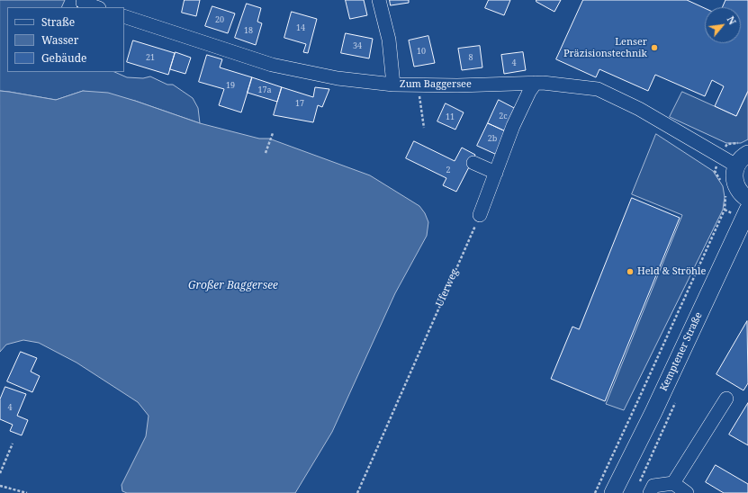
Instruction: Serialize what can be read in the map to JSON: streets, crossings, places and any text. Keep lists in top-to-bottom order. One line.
{"streets":{"main road":["Kemptener Straße"],"street":["Zum Baggersee"],"path":["Uferweg"]},"water":["Großer Baggersee"],"places":["Lenser Präzisionstechnik","Held & Ströhle"],"house_numbers":["20","14","18","34","10","21","8","4","19","17a","17","2c","11","2b","2","4"],"legend":["Straße","Wasser","Gebäude"],"north":"top right"}
